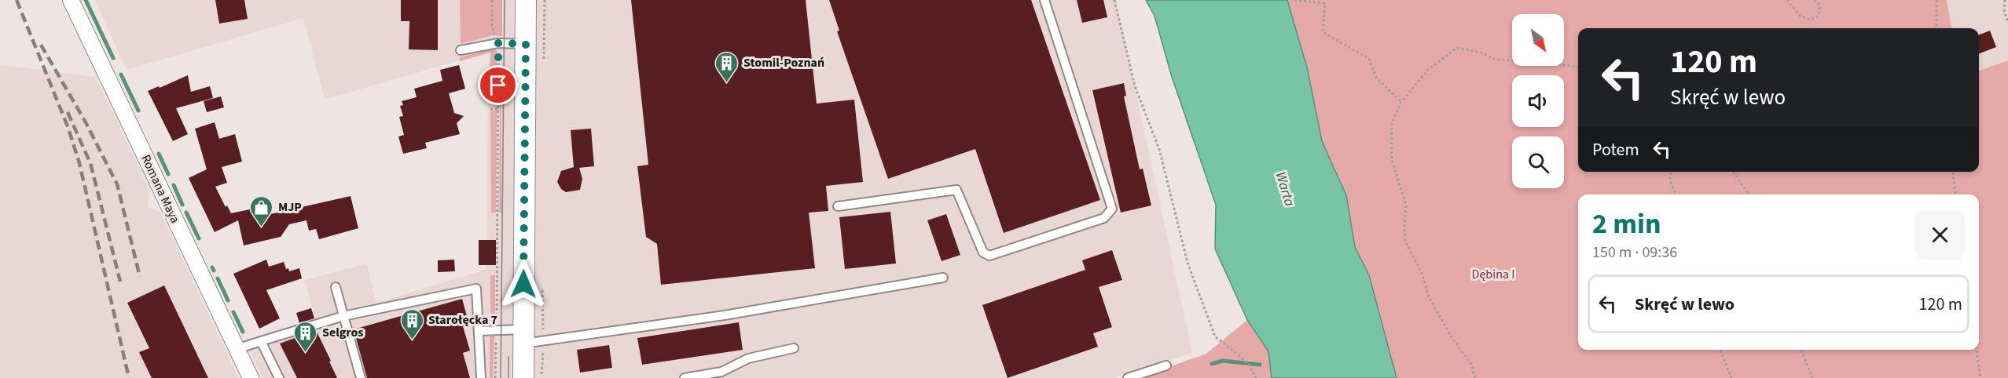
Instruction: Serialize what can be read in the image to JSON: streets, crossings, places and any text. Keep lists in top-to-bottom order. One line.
{"streets":{"street":["Romana Maya"]},"water":["Warta"],"parks":["Dębina I"],"places":{"building":["Stomil-Poznań","Starołęcka 7","Selgros"],"shop":["MJP"]},"north":"bottom right","page":{"turn":["120 m","Skręć w lewo"],"then":"Potem","heading":["2 min","150 m · 09:36"],"list":[{"name":"Skręć w lewo","value":"120 m"}]}}
